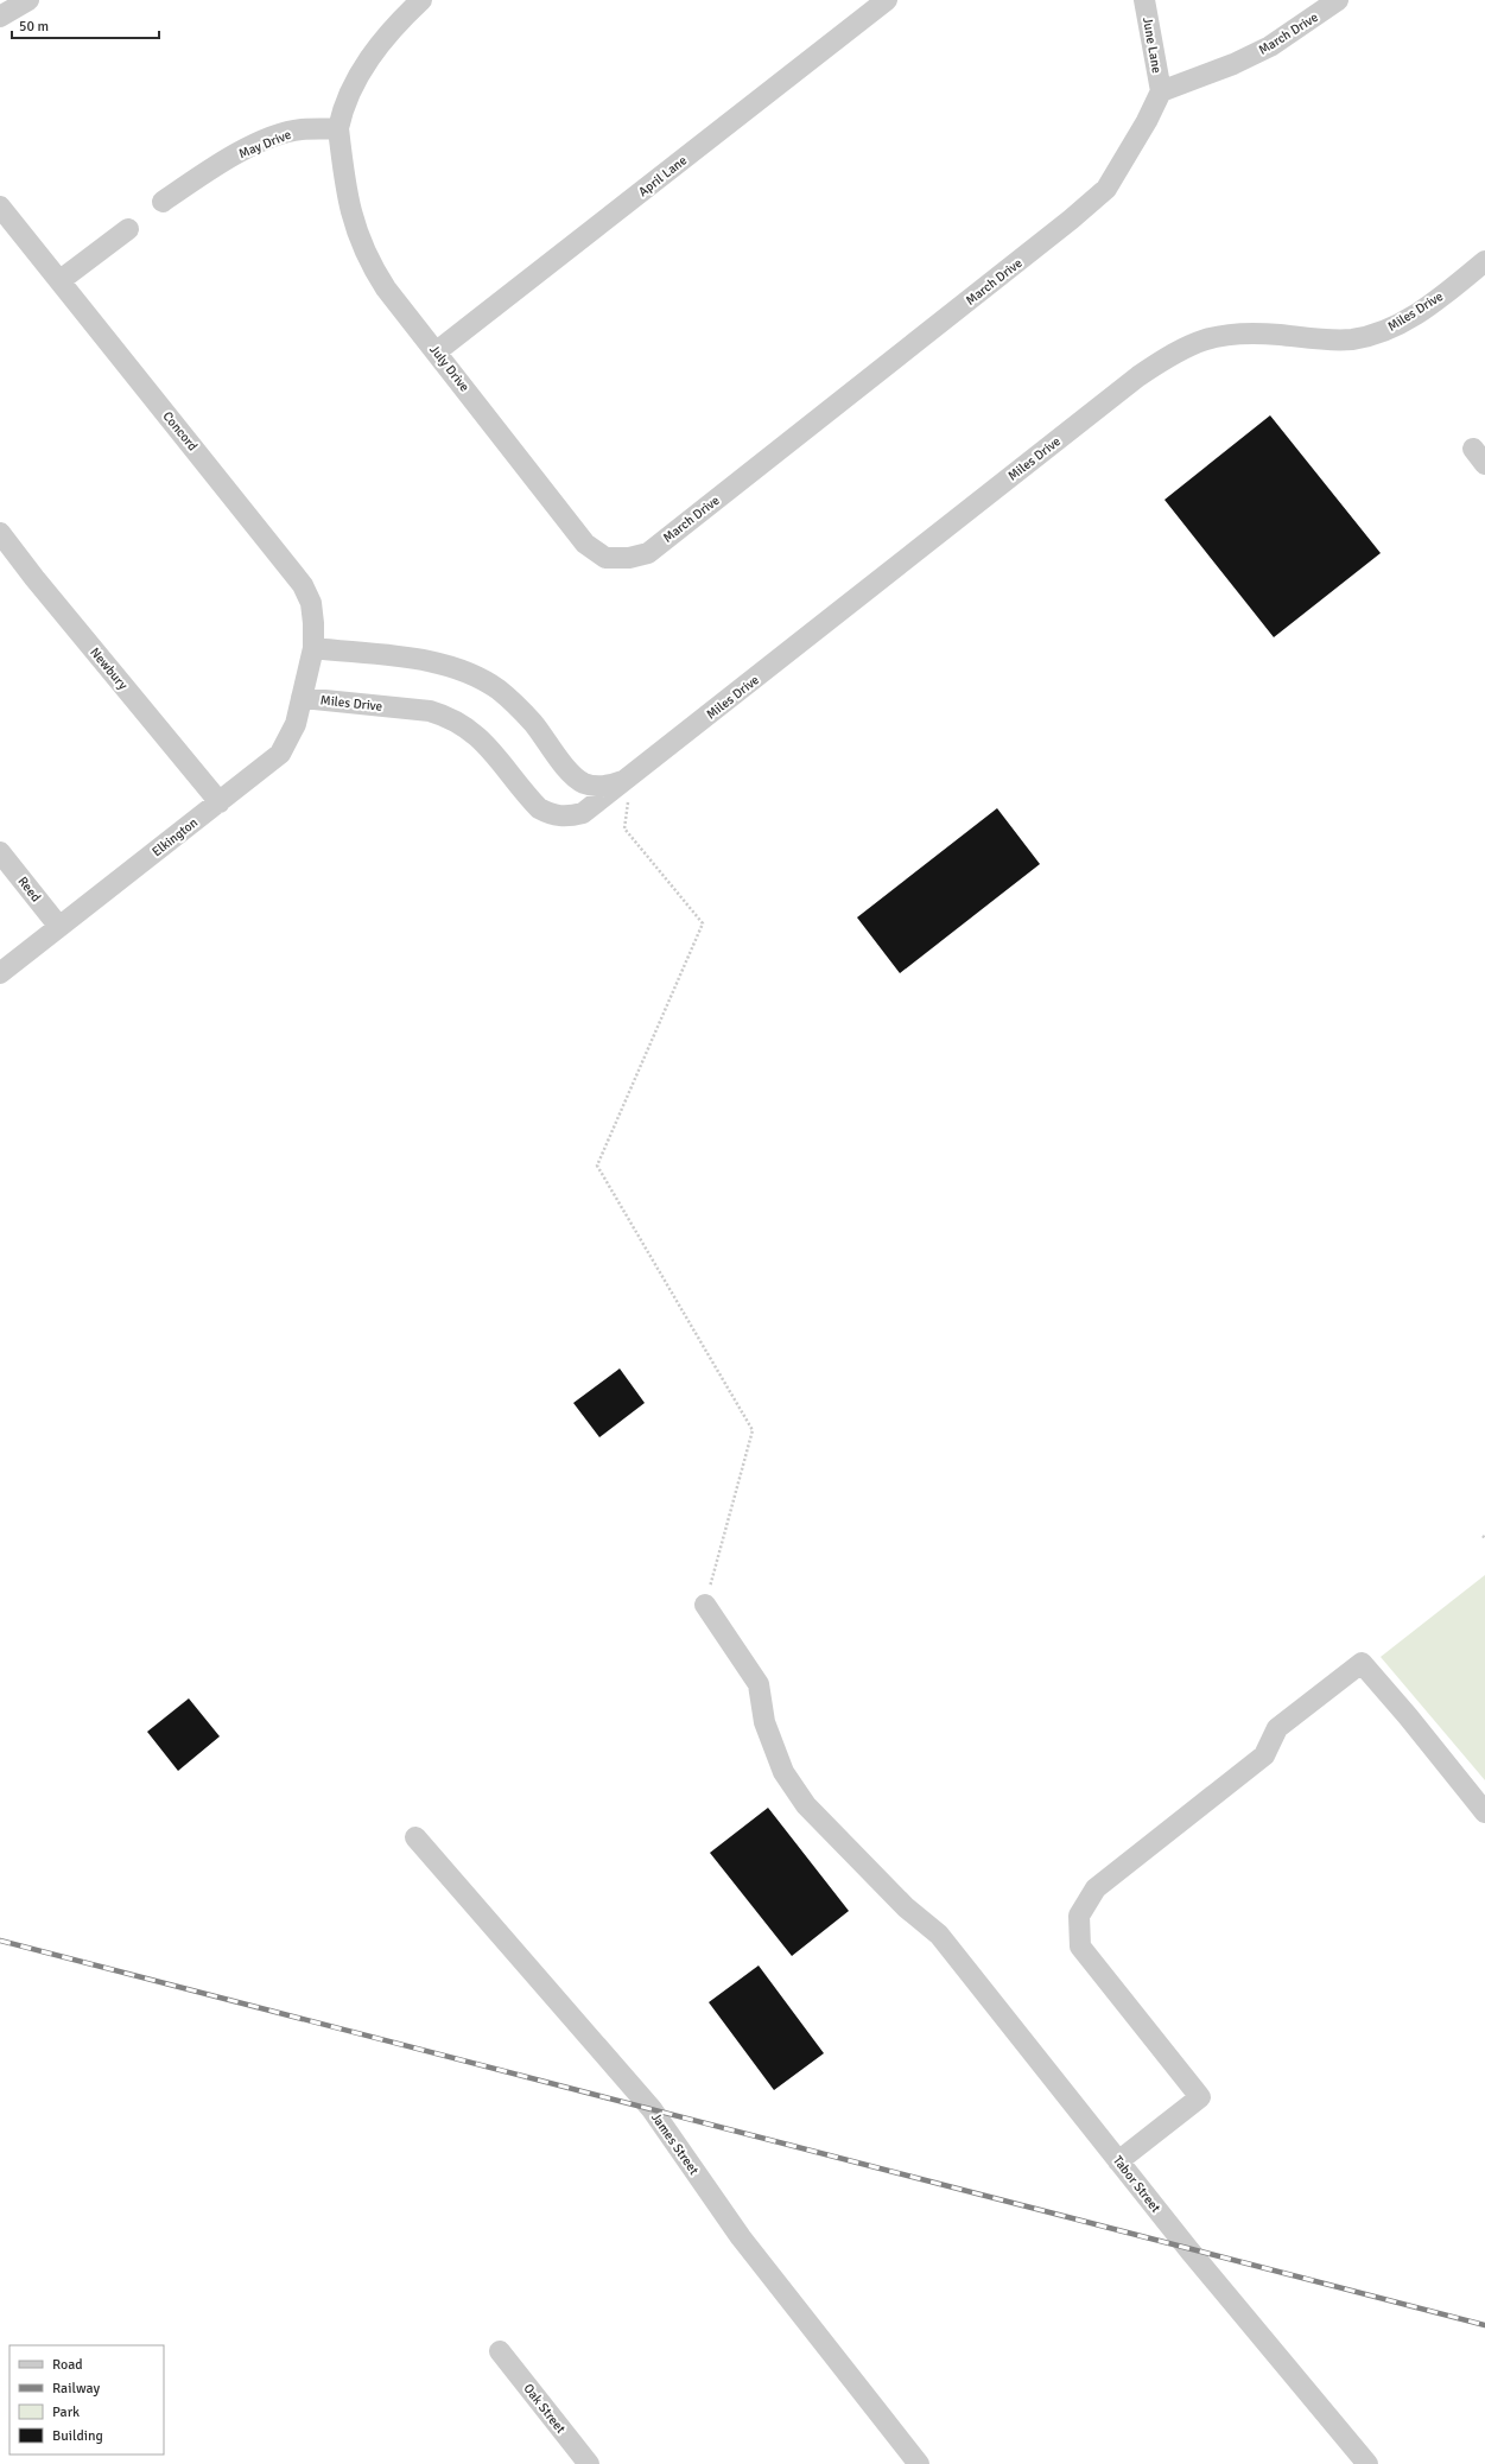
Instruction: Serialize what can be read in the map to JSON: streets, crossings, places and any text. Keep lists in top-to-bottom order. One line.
{"streets":{"street":["March Drive","June Lane","May Drive","April Lane","Miles Drive","July Drive","Concord","Newbury","Elkington","Reed","James Street","Tabor Street","Oak Street"]},"crossings":[["March Drive","June Lane"],["March Drive","July Drive"],["May Drive","July Drive"],["April Lane","July Drive"],["Miles Drive","Concord"],["Miles Drive","Elkington"],["Concord","Elkington"],["Newbury","Elkington"],["Elkington","Reed"]],"legend":["Road","Railway","Park","Building"],"scale_bar":"50 m"}
